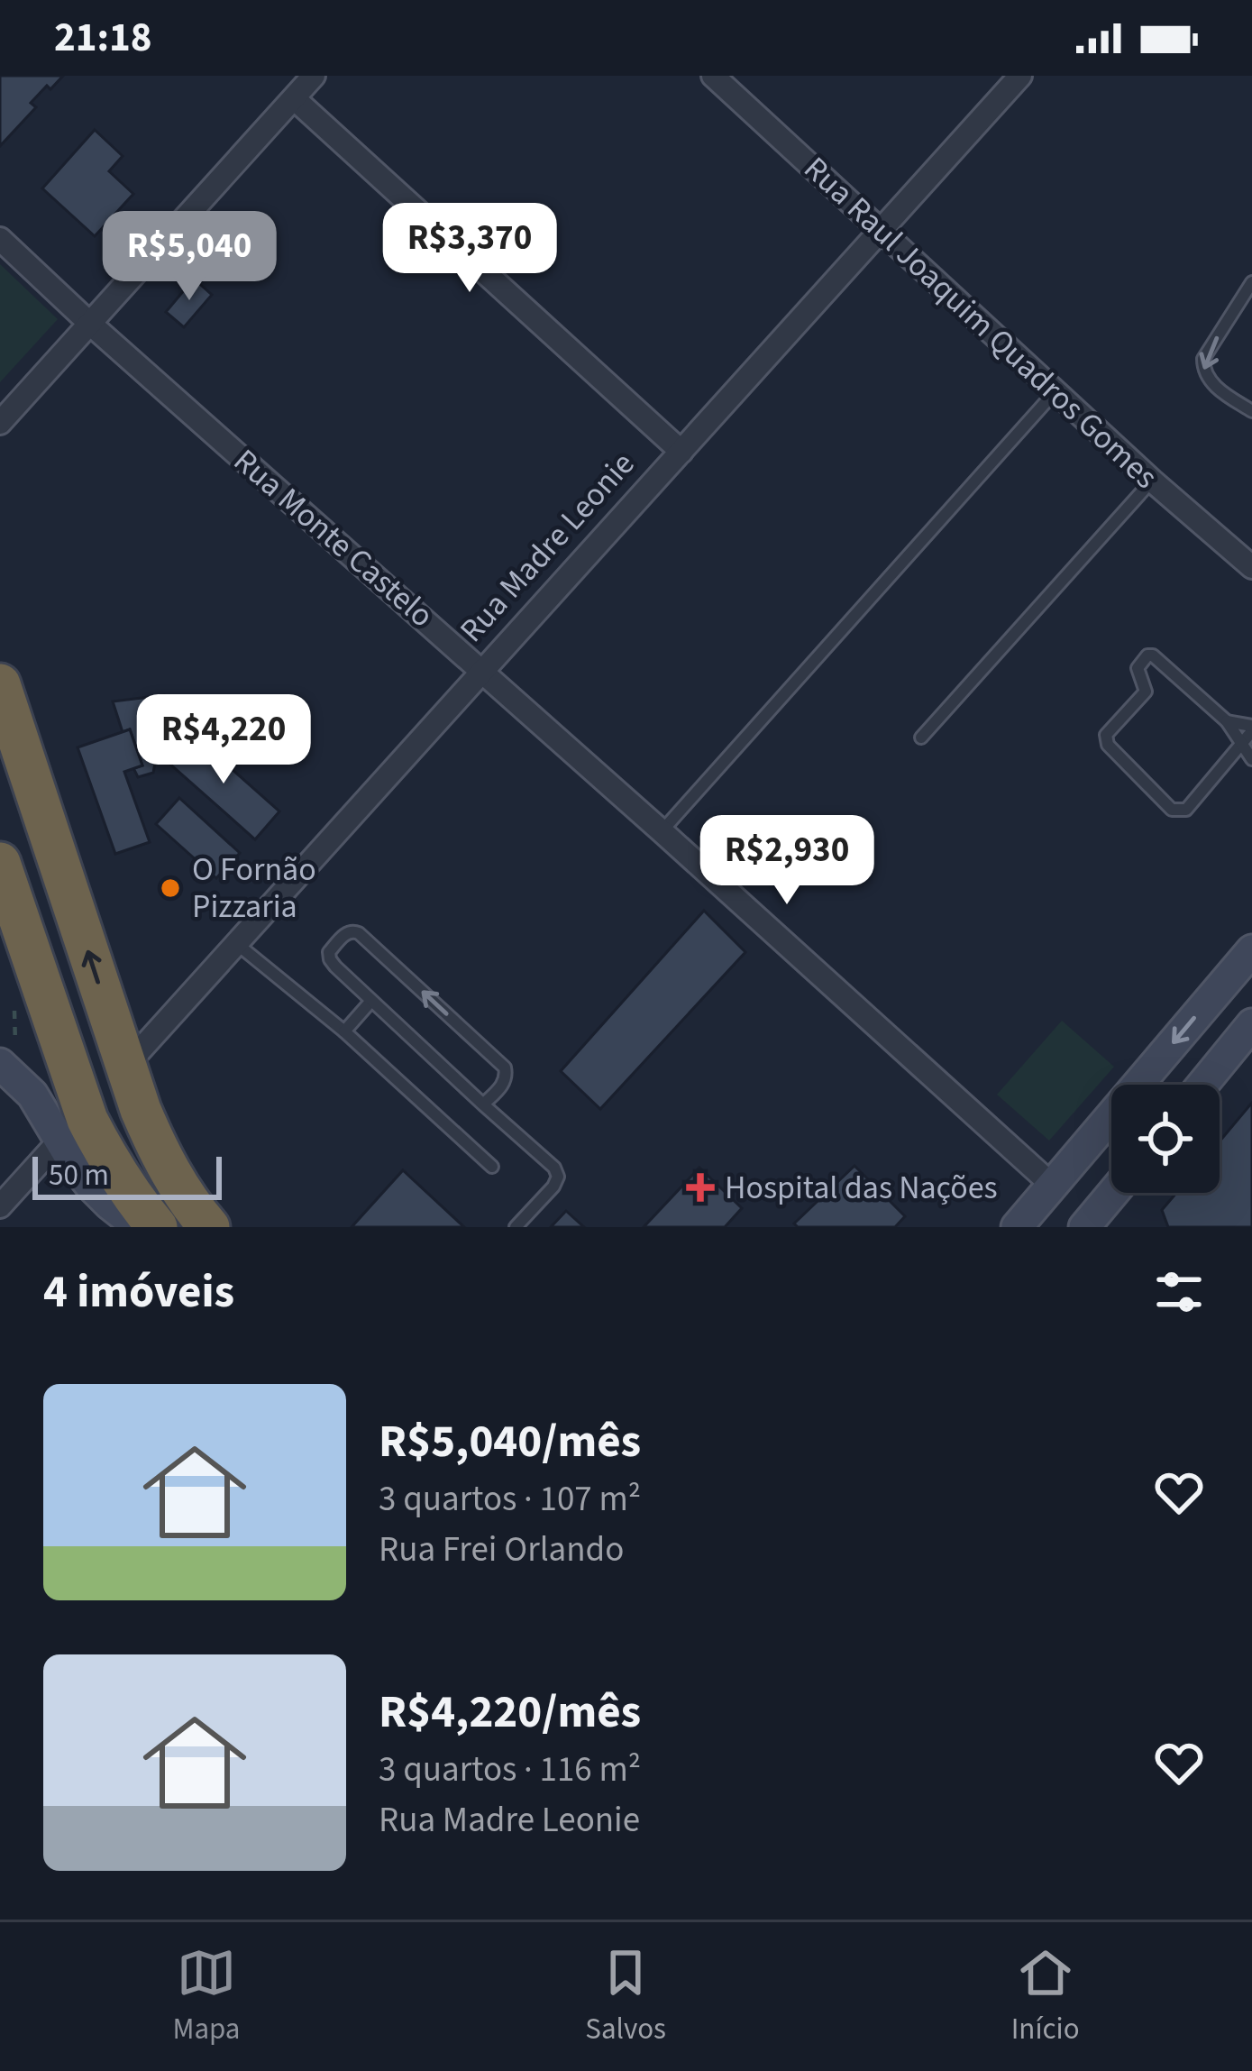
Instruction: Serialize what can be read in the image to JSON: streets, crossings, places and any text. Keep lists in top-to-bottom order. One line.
{"streets":{"street":["Rua Raul Joaquim Quadros Gomes","Rua Monte Castelo","Rua Madre Leonie"]},"crossings":[["Rua Raul Joaquim Quadros Gomes","Rua Madre Leonie"],["Rua Monte Castelo","Rua Madre Leonie"]],"places":{"other":["O Fornão Pizzaria"],"health":["Hospital das Nações"]},"scale_bar":"50 m","page":{"status":"21:18","price":["R$3,370","R$5,040","R$4,220","R$2,930"],"scale":"50 m","heading":"4 imóveis","list":[{"name":"R$5,040/mês","note":"3 quartos · 107 m² · Rua Frei Orlando"},{"name":"R$4,220/mês","note":"3 quartos · 116 m² · Rua Madre Leonie"}],"tabs":["Mapa","Salvos","Início"]}}
